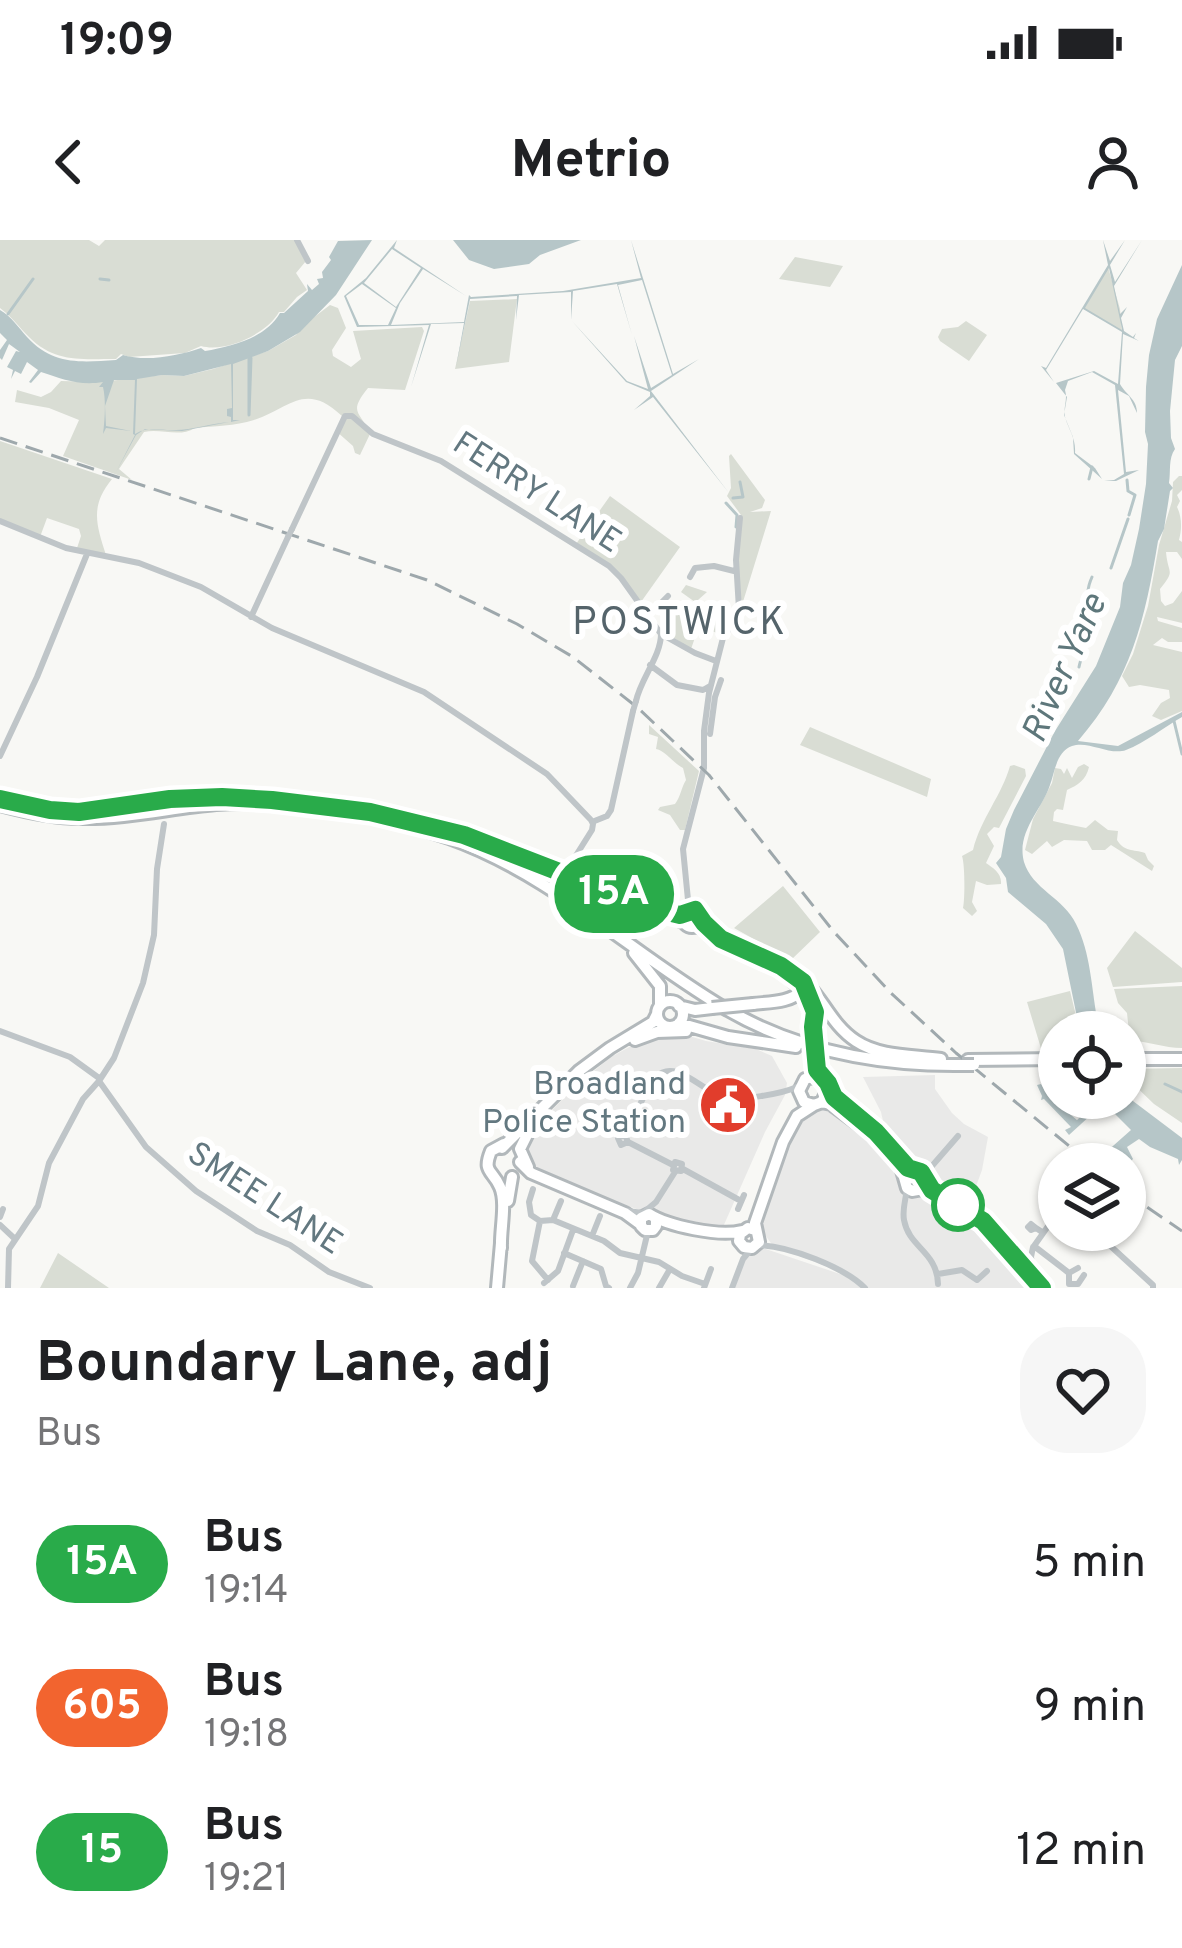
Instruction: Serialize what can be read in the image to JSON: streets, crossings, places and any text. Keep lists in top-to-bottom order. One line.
{"streets":{"street":["FERRY LANE","SMEE LANE"]},"districts":["POSTWICK"],"water":["River Yare"],"places":{"public building":["Broadland Police Station"]},"lines":["bus line 15A"],"page":{"status":"19:09","header":"Metrio","on_map":"15A","heading":["Boundary Lane, adj","Bus"],"list":[{"mark":"15A","name":"Bus","note":"19:14","value":"5 min"},{"mark":"605","name":"Bus","note":"19:18","value":"9 min"},{"mark":"15","name":"Bus","note":"19:21","value":"12 min"}]}}
